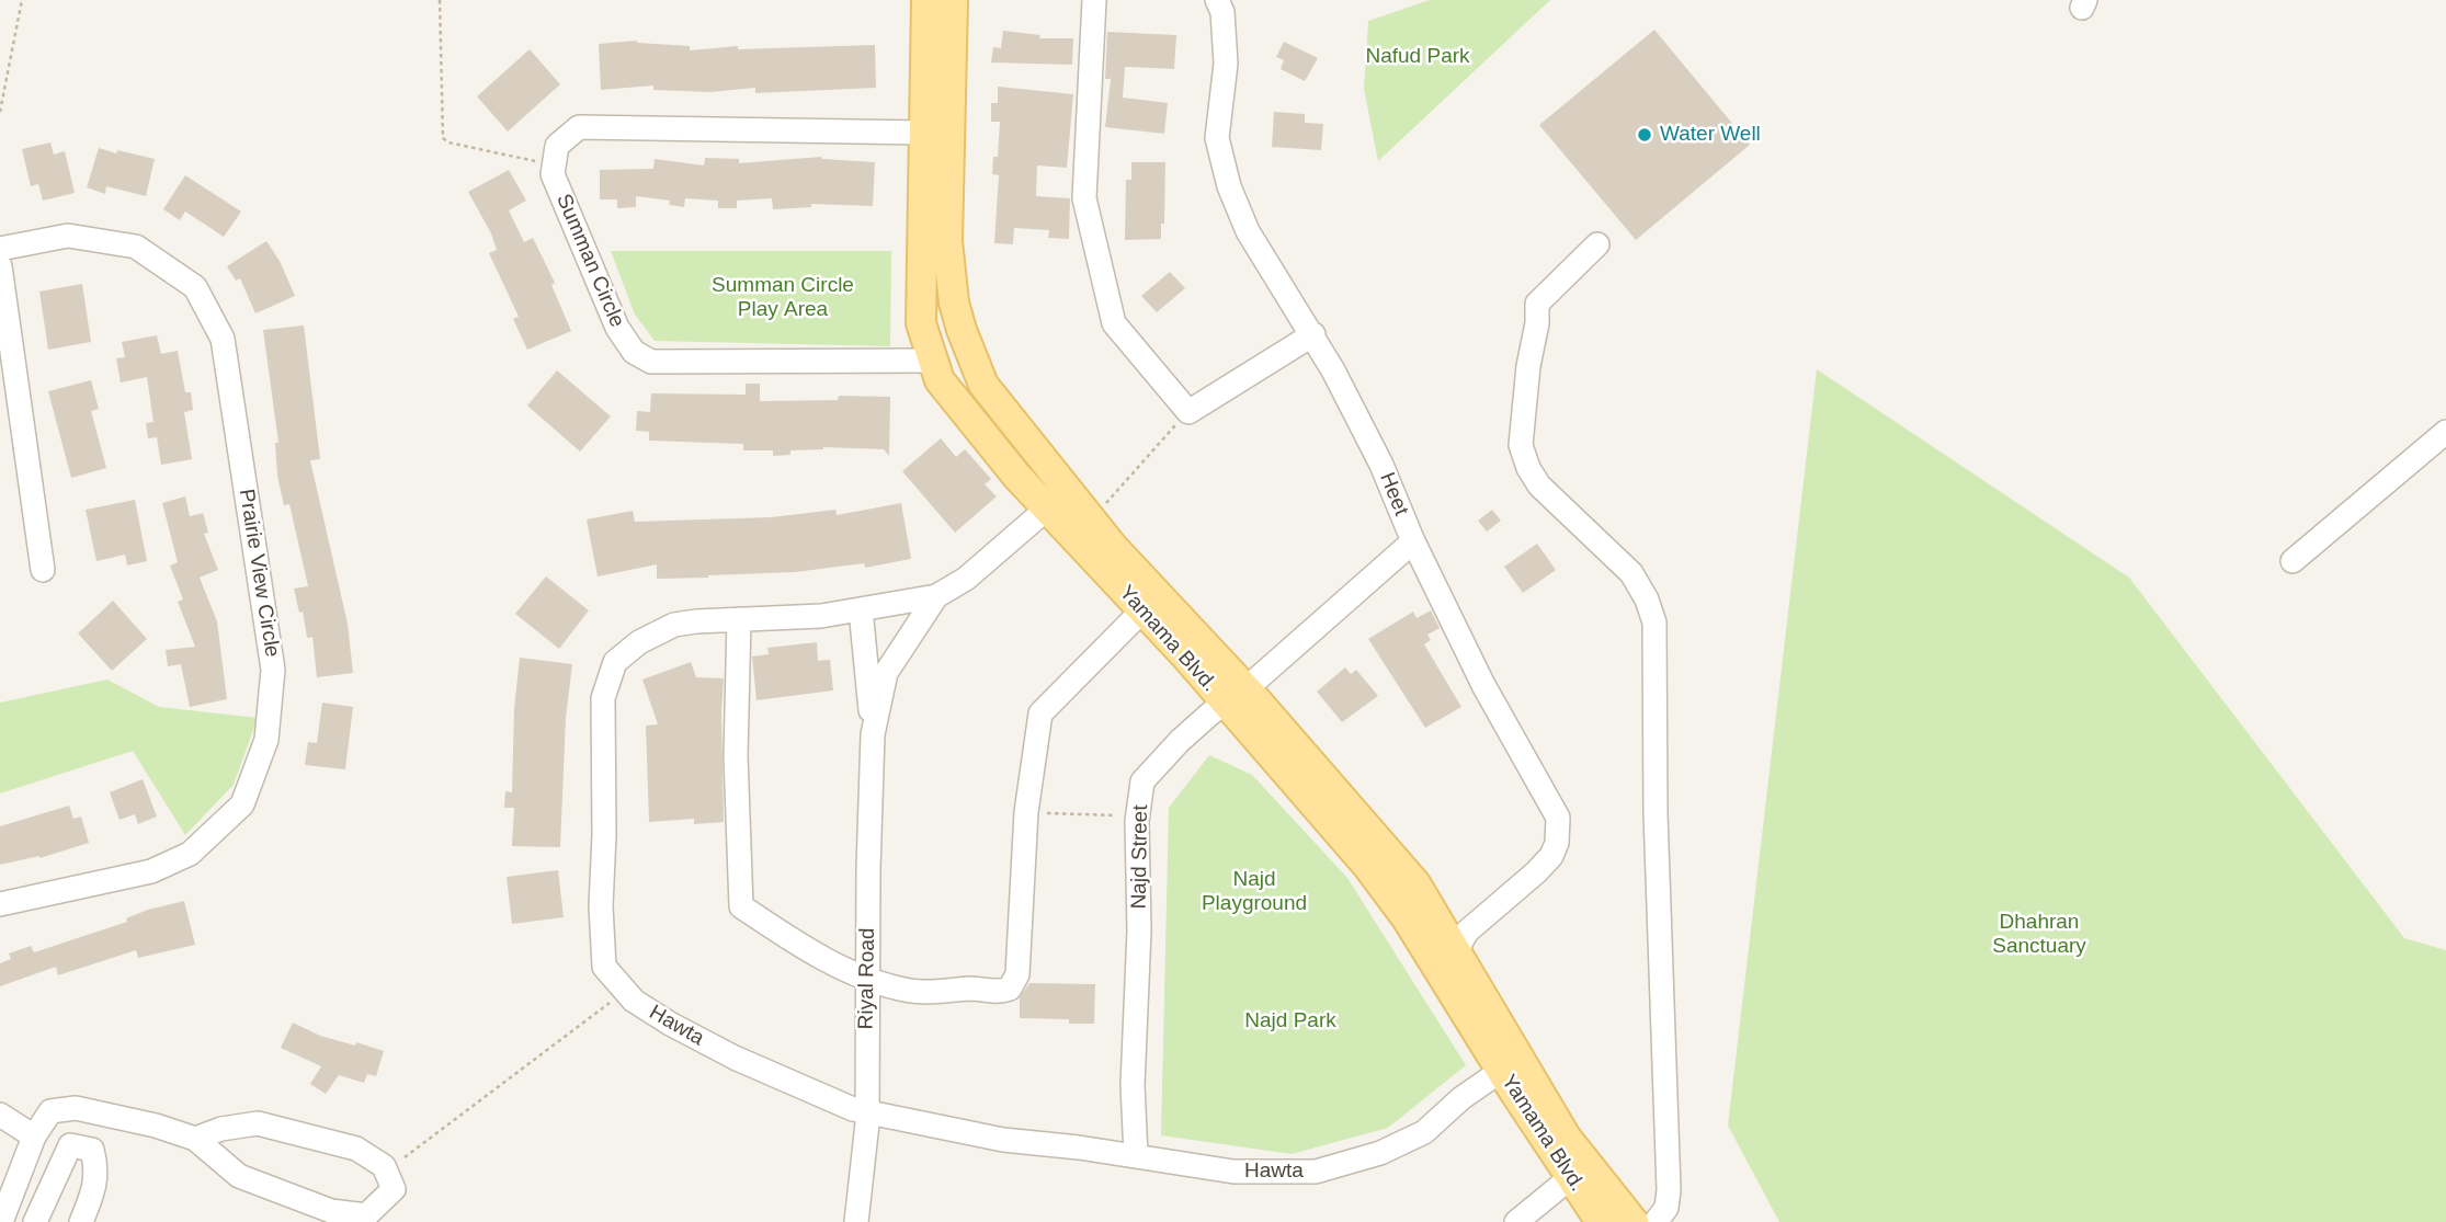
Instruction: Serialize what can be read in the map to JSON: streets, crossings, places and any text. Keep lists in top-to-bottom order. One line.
{"streets":{"main road":["Yamama Blvd."],"street":["Summan Circle","Heet","Prairie View Circle","Najd Street","Riyal Road","Hawta"]},"crossings":[["Summan Circle","Yamama Blvd."],["Heet","Yamama Blvd."],["Heet","Najd Street"],["Yamama Blvd.","Najd Street"],["Yamama Blvd.","Hawta"],["Najd Street","Hawta"],["Riyal Road","Hawta"]],"parks":["Nafud Park","Summan Circle Play Area","Najd Playground","Dhahran Sanctuary","Najd Park"],"places":["Water Well"]}
